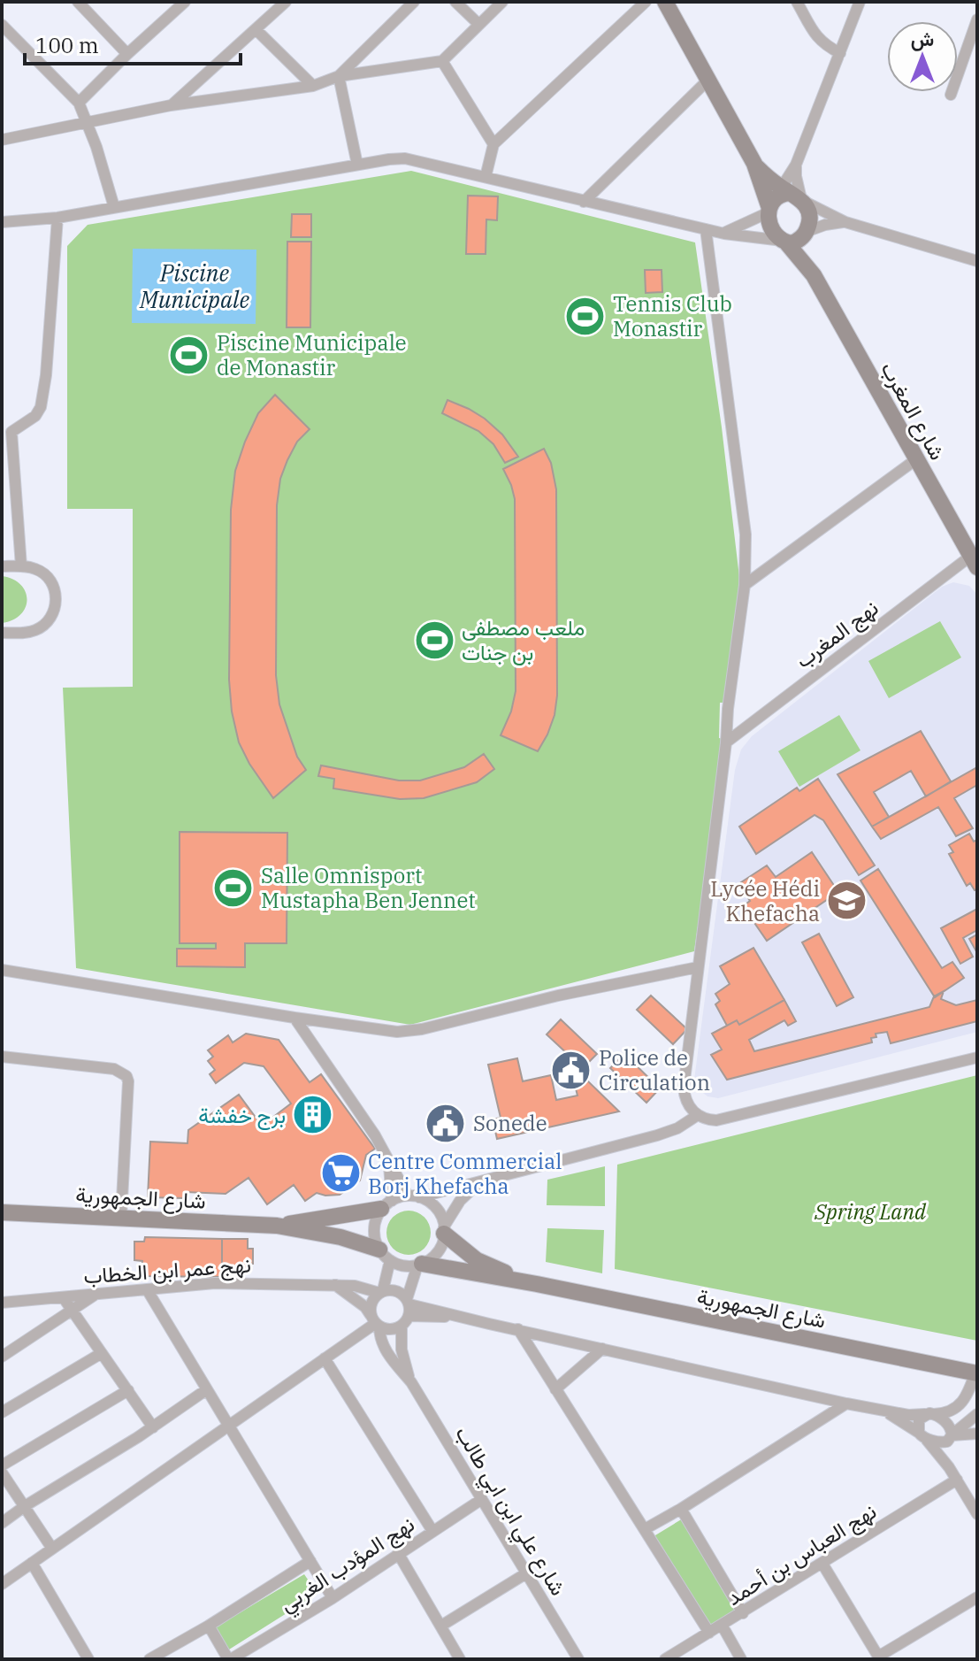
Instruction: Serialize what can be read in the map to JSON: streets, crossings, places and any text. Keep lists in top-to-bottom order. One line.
{"streets":{"main road":["شارع المغرب","شارع الجمهورية"],"street":["نهج المغرب","نهج عمر ابن الخطاب","شارع علي ابن ابي طالب","نهج العباس بن أحمد","نهج المؤدب الغربي"]},"crossings":[["شارع المغرب","نهج المغرب"],["نهج عمر ابن الخطاب","شارع علي ابن ابي طالب"],["شارع علي ابن ابي طالب","نهج المؤدب الغربي"]],"water":["Piscine Municipale"],"parks":["Spring Land"],"places":{"sports":["Tennis Club Monastir","Piscine Municipale de Monastir","ملعب مصطفى بن جنات","Salle Omnisport Mustapha Ben Jennet"],"school or university":["Lycée Hédi Khefacha"],"public building":["Police de Circulation","Sonede"],"building":["برج خفشة"],"supermarket":["Centre Commercial Borj Khefacha"]},"scale_bar":"100 m","north":"top"}
